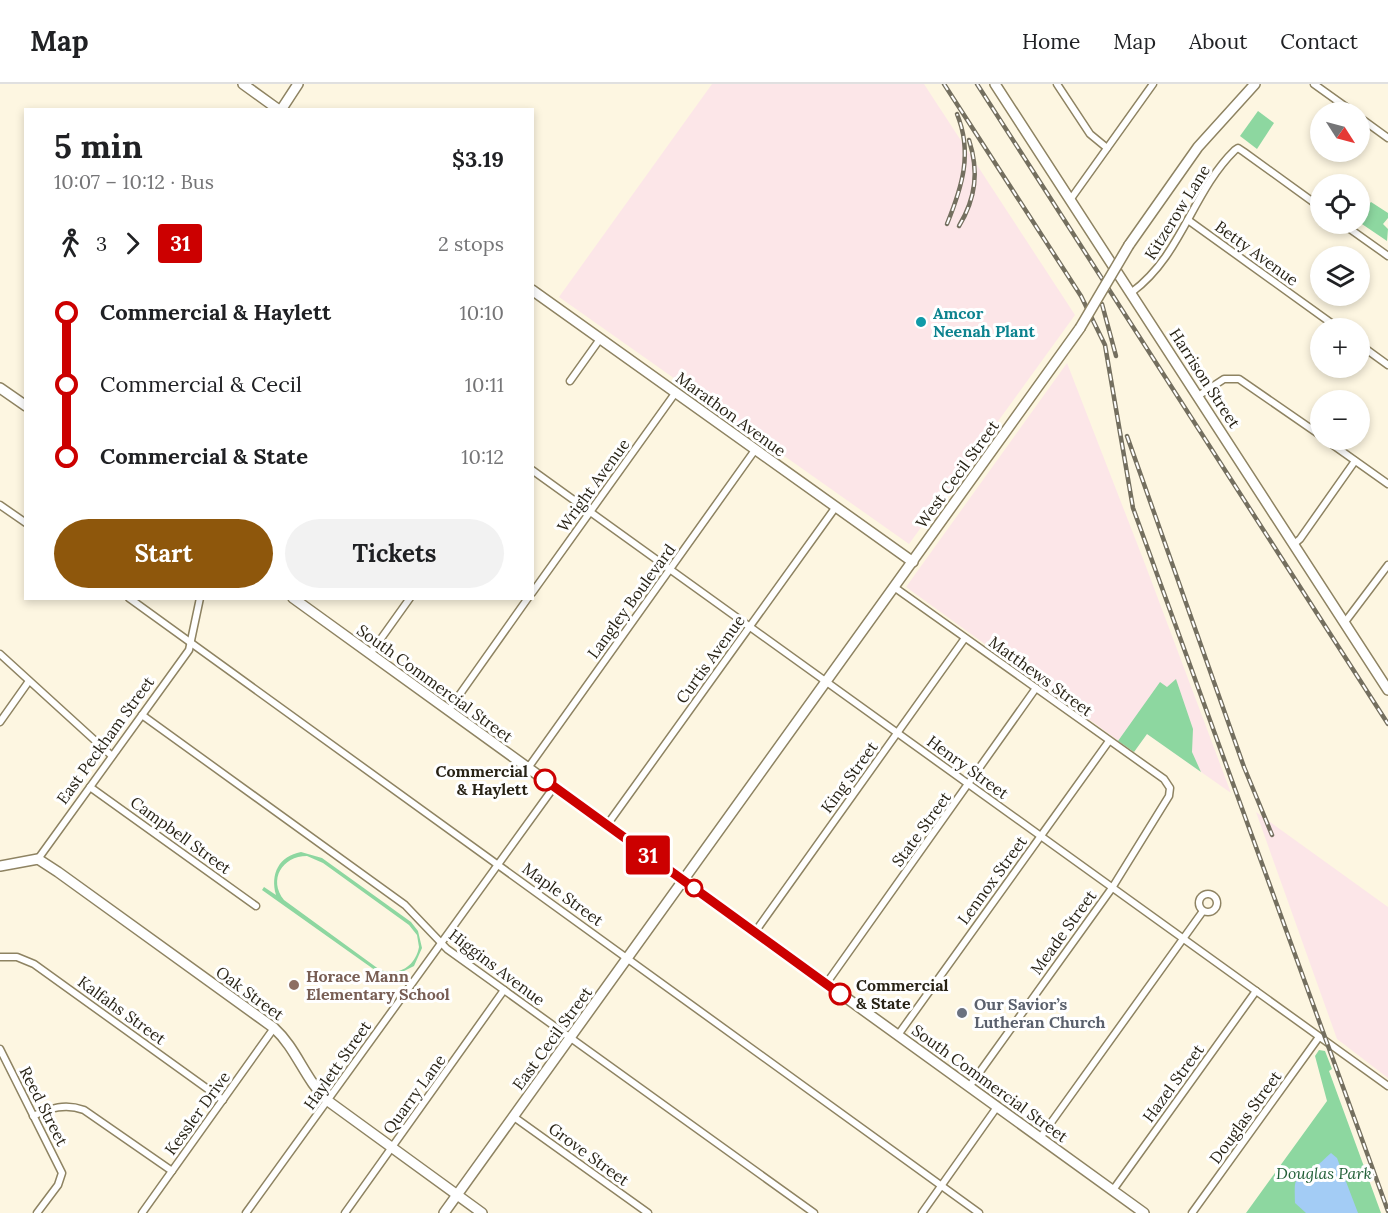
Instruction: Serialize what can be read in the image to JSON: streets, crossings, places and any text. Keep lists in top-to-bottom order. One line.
{"streets":{"main road":["Harrison Street","Marathon Avenue","West Cecil Street","South Commercial Street","Oak Street","East Cecil Street"],"street":["Kitzerow Lane","Betty Avenue","Wright Avenue","Langley Boulevard","Curtis Avenue","Matthews Street","East Peckham Street","Henry Street","King Street","State Street","Campbell Street","Lennox Street","Maple Street","Meade Street","Higgins Avenue","Kalfahs Street","Haylett Street","Hazel Street","Quarry Lane","Reed Street","Kessler Drive","Douglas Street","Grove Street"]},"crossings":[["Kitzerow Lane","Betty Avenue"],["Kitzerow Lane","Harrison Street"],["Marathon Avenue","West Cecil Street"],["Marathon Avenue","Wright Avenue"],["Marathon Avenue","Langley Boulevard"],["Marathon Avenue","Curtis Avenue"],["West Cecil Street","Matthews Street"],["West Cecil Street","South Commercial Street"],["West Cecil Street","Henry Street"],["West Cecil Street","East Cecil Street"],["Wright Avenue","Henry Street"],["Langley Boulevard","South Commercial Street"],["Langley Boulevard","Henry Street"],["Curtis Avenue","South Commercial Street"],["Curtis Avenue","Henry Street"],["Matthews Street","King Street"],["Matthews Street","State Street"],["Matthews Street","Lennox Street"],["Matthews Street","Meade Street"],["South Commercial Street","King Street"],["South Commercial Street","State Street"],["South Commercial Street","Lennox Street"],["South Commercial Street","Meade Street"],["South Commercial Street","East Cecil Street"],["South Commercial Street","Haylett Street"],["South Commercial Street","Hazel Street"],["East Peckham Street","Campbell Street"],["East Peckham Street","Maple Street"],["East Peckham Street","Higgins Avenue"],["East Peckham Street","Oak Street"],["Henry Street","King Street"],["Henry Street","State Street"],["Henry Street","Lennox Street"],["Henry Street","Meade Street"],["Henry Street","Hazel Street"],["Henry Street","Douglas Street"],["Maple Street","East Cecil Street"],["Maple Street","Haylett Street"],["Higgins Avenue","East Cecil Street"],["Higgins Avenue","Haylett Street"],["Higgins Avenue","Quarry Lane"],["Oak Street","East Cecil Street"],["Oak Street","Haylett Street"],["Oak Street","Quarry Lane"],["Oak Street","Kessler Drive"],["Kalfahs Street","Kessler Drive"],["East Cecil Street","Grove Street"]],"parks":["Douglas Park"],"places":["Amcor Neenah Plant","Commercial & Haylett","Horace Mann Elementary School","Commercial & State","Our Savior’s Lutheran Church"],"lines":["bus line 31"],"north":"bottom right","page":{"header":"Map","nav":["Home","Map","About","Contact"],"on_map":"31","map_buttons":["+","−"],"heading":["5 min","10:07 – 10:12 · Bus","$3.19"],"legs":["3","31","2 stops"],"list":[{"name":"Commercial & Haylett","value":"10:10"},{"name":"Commercial & Cecil","value":"10:11"},{"name":"Commercial & State","value":"10:12"}],"buttons":["Start","Tickets"]}}
